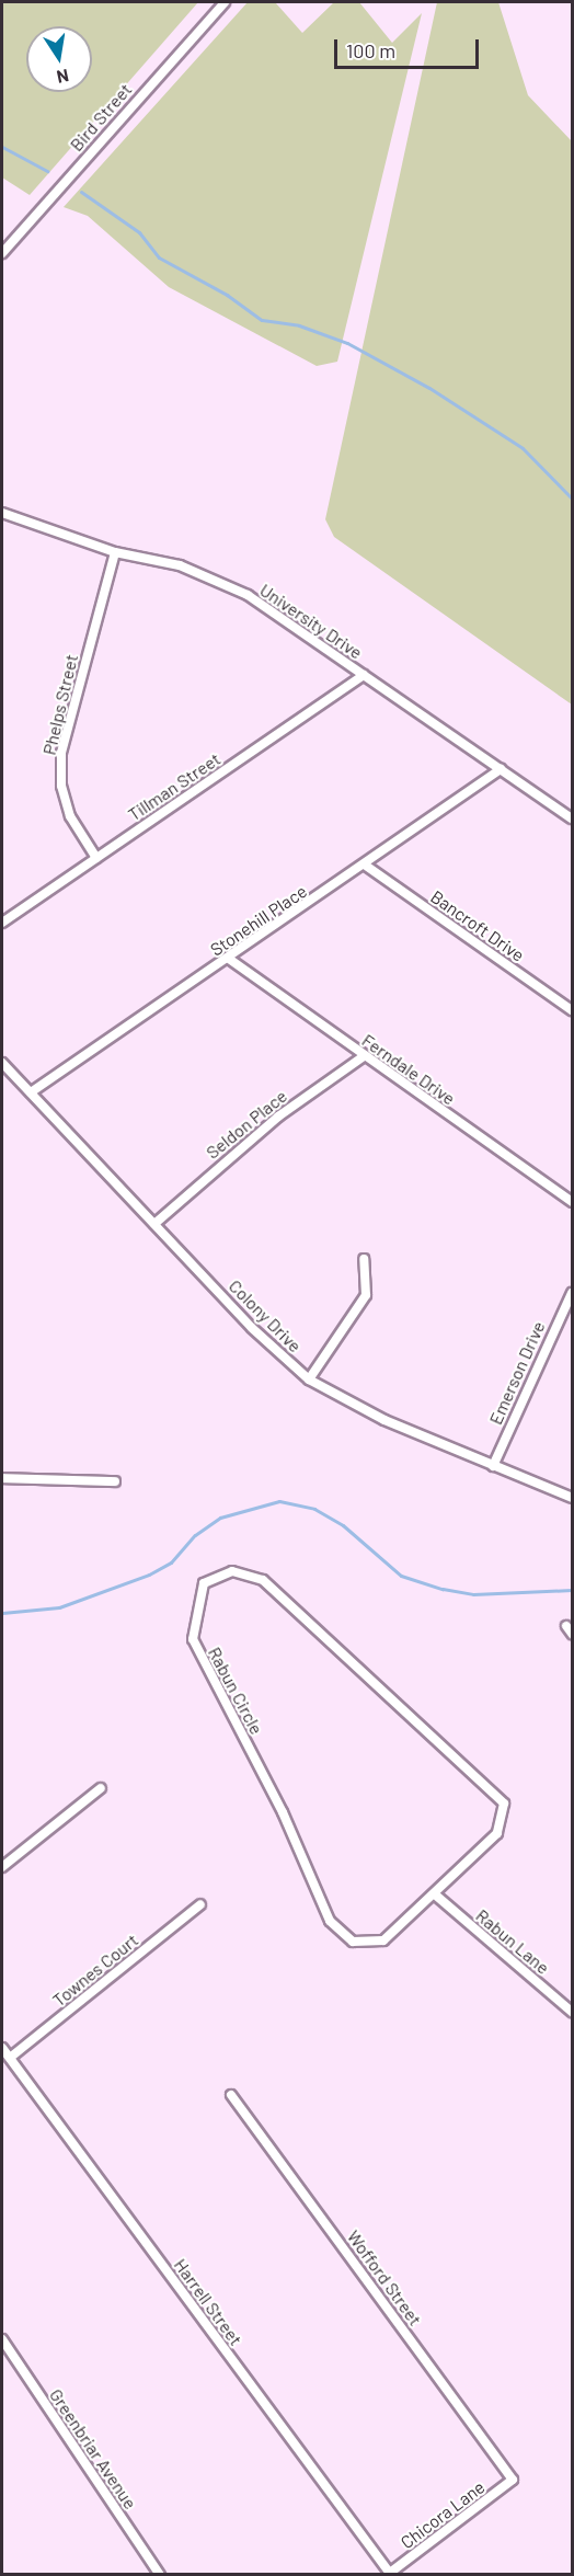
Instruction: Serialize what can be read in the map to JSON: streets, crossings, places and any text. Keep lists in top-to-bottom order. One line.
{"streets":{"street":["Bird Street","University Drive","Phelps Street","Tillman Street","Stonehill Place","Bancroft Drive","Ferndale Drive","Seldon Place","Colony Drive","Emerson Drive","Rabun Circle","Rabun Lane","Townes Court","Wofford Street","Harrell Street","Greenbriar Avenue","Chicora Lane"]},"crossings":[["University Drive","Phelps Street"],["University Drive","Tillman Street"],["University Drive","Stonehill Place"],["Phelps Street","Tillman Street"],["Stonehill Place","Bancroft Drive"],["Stonehill Place","Ferndale Drive"],["Stonehill Place","Colony Drive"],["Ferndale Drive","Seldon Place"],["Seldon Place","Colony Drive"],["Colony Drive","Emerson Drive"],["Rabun Circle","Rabun Lane"],["Townes Court","Harrell Street"],["Wofford Street","Chicora Lane"],["Harrell Street","Chicora Lane"]],"scale_bar":"100 m","north":"bottom"}
